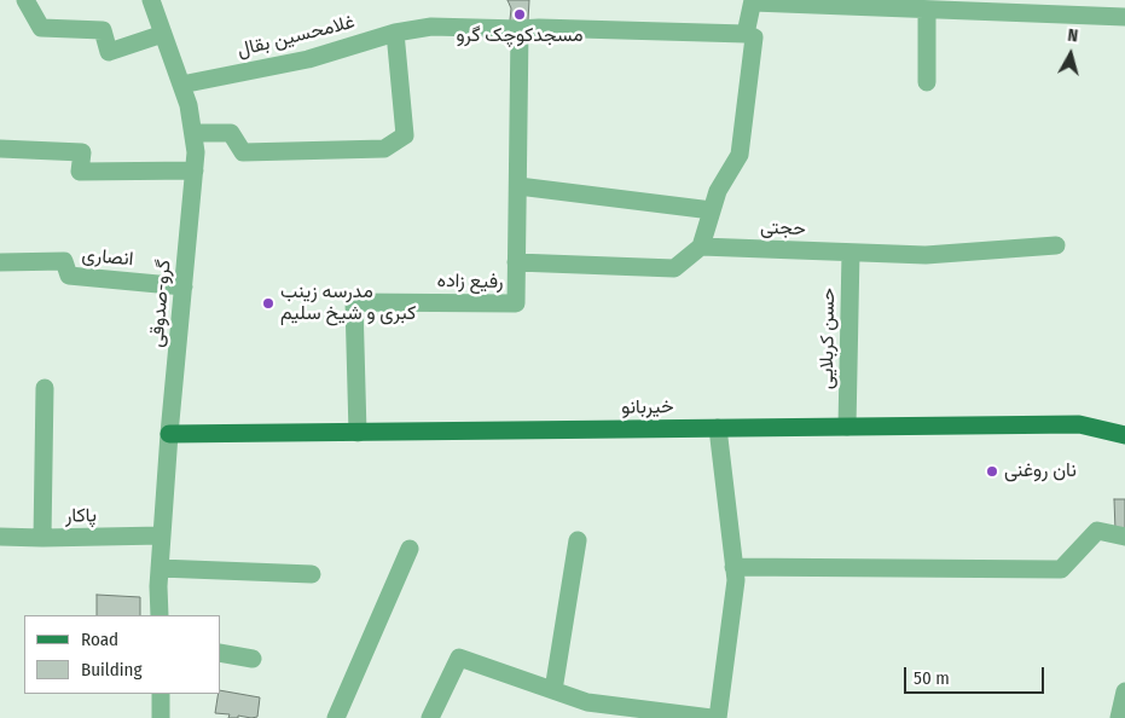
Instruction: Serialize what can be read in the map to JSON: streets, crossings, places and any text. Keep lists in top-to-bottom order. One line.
{"streets":{"main road":["خیربانو"],"street":["غلامحسین بقال","حجتی","انصاری","رفیع زاده","گرو-صدوقی","حسن کربلایی","پاکار"]},"crossings":[["غلامحسین بقال","رفیع زاده"],["غلامحسین بقال","گرو-صدوقی"],["حجتی","حسن کربلایی"],["انصاری","گرو-صدوقی"],["رفیع زاده","خیربانو"],["گرو-صدوقی","خیربانو"],["گرو-صدوقی","پاکار"],["حسن کربلایی","خیربانو"]],"places":["مسجدکوچک گرو","مدرسه زینب کبری و شیخ سلیم","نان روغنی"],"legend":["Road","Building"],"scale_bar":"50 m","north":"top"}
